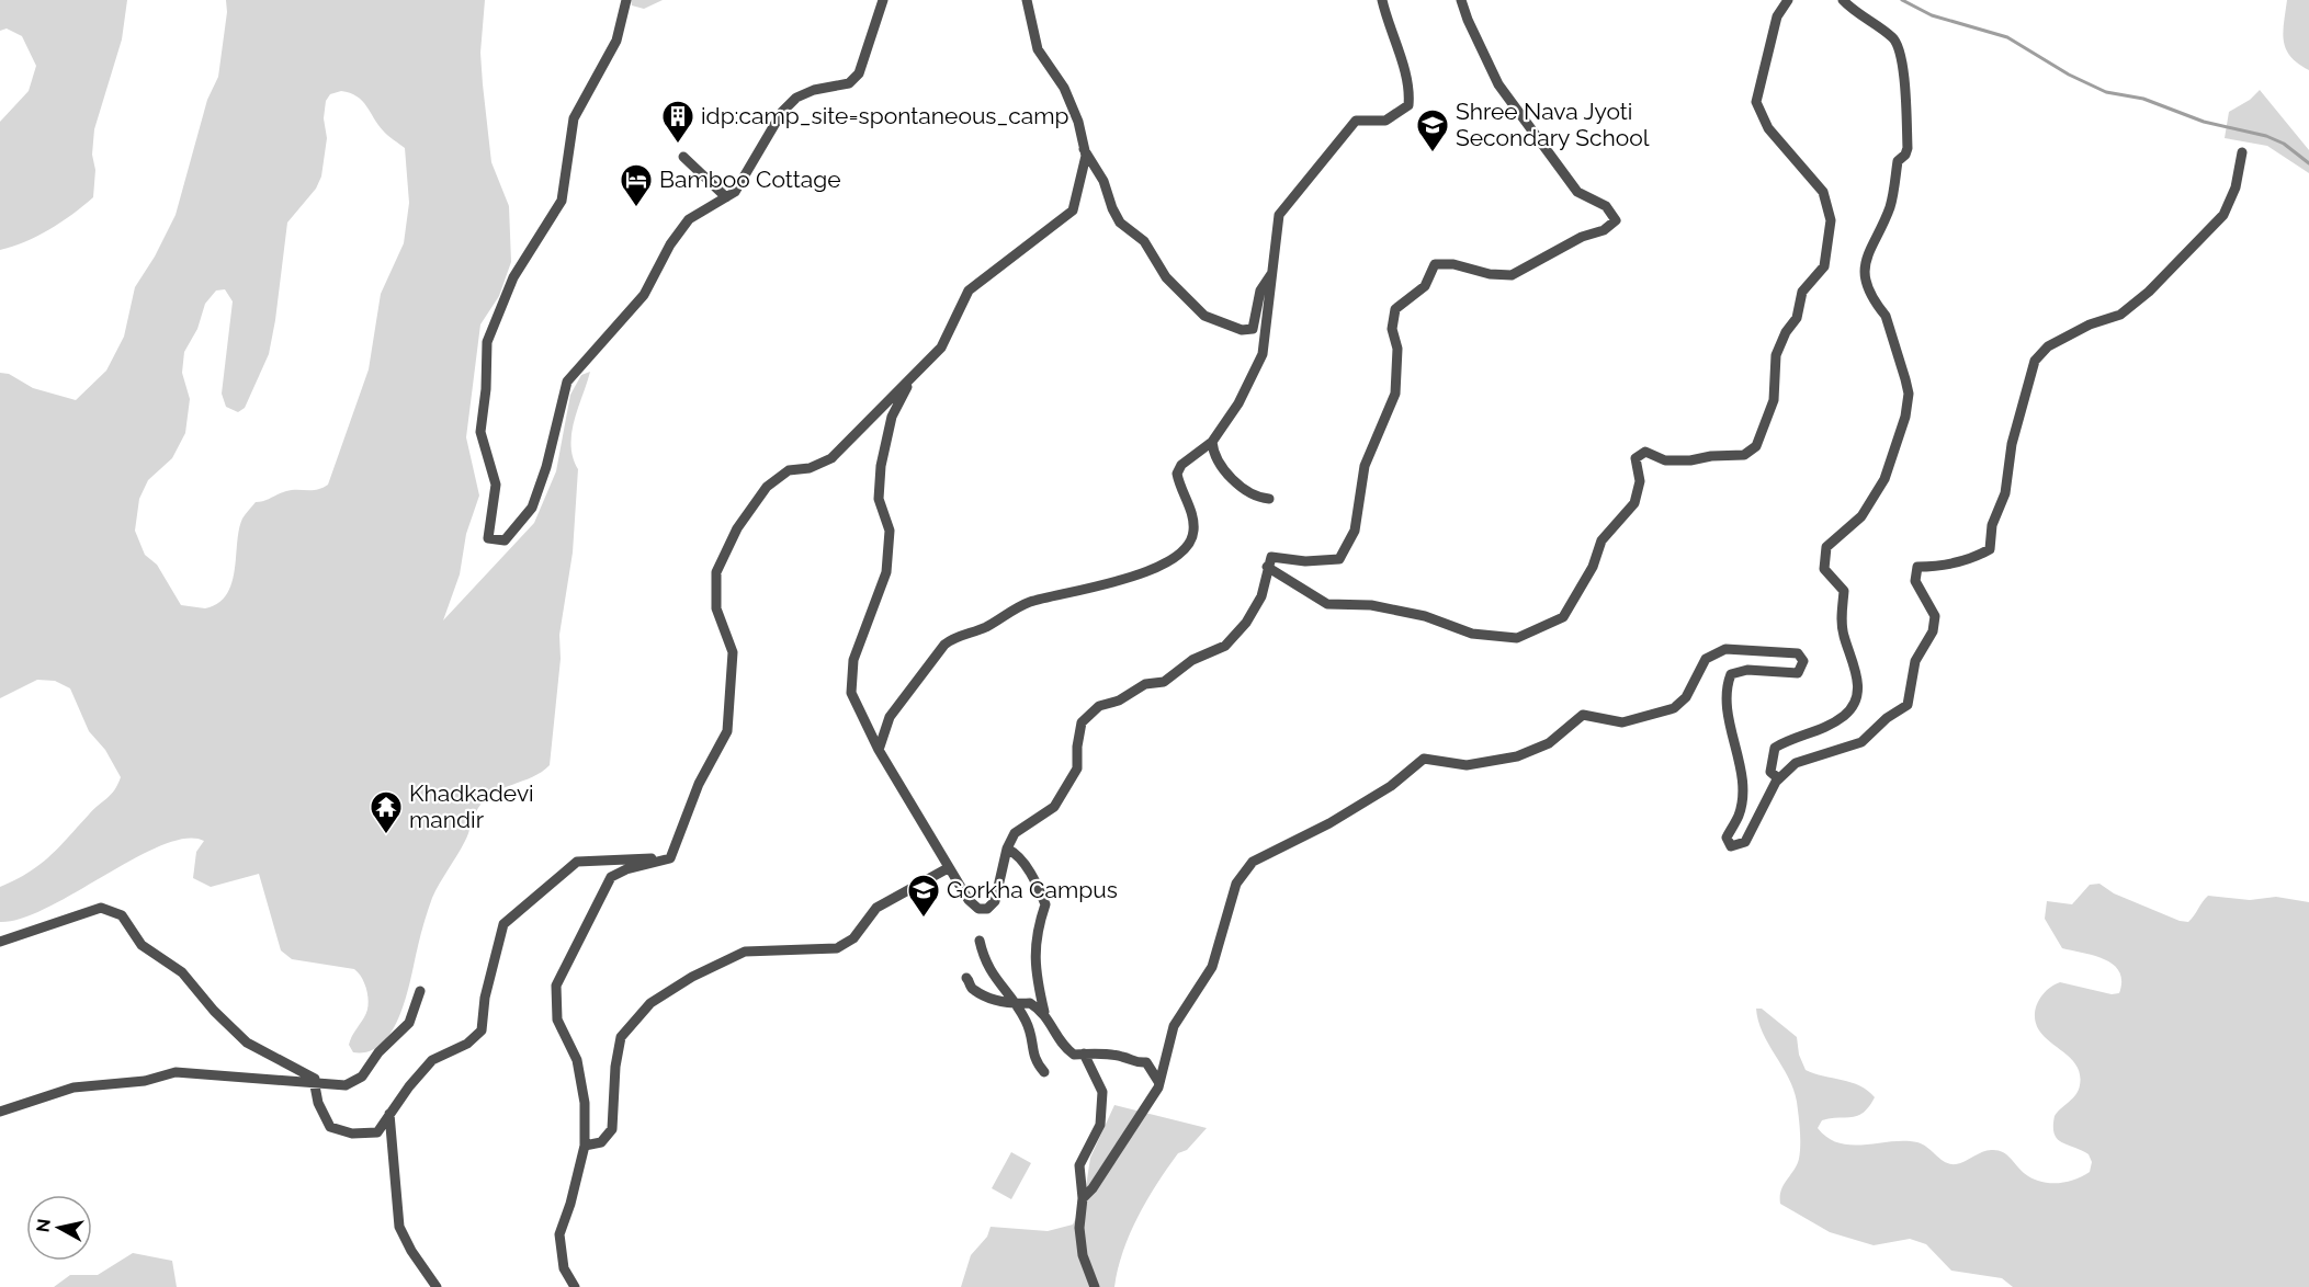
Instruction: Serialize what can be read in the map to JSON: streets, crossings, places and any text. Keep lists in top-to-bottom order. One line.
{"places":{"building":["idp:camp_site=spontaneous_camp"],"school or university":["Shree Nava Jyoti Secondary School","Gorkha Campus"],"hotel":["Bamboo Cottage"],"temple":["Khadkadevi mandir"]},"north":"left"}
